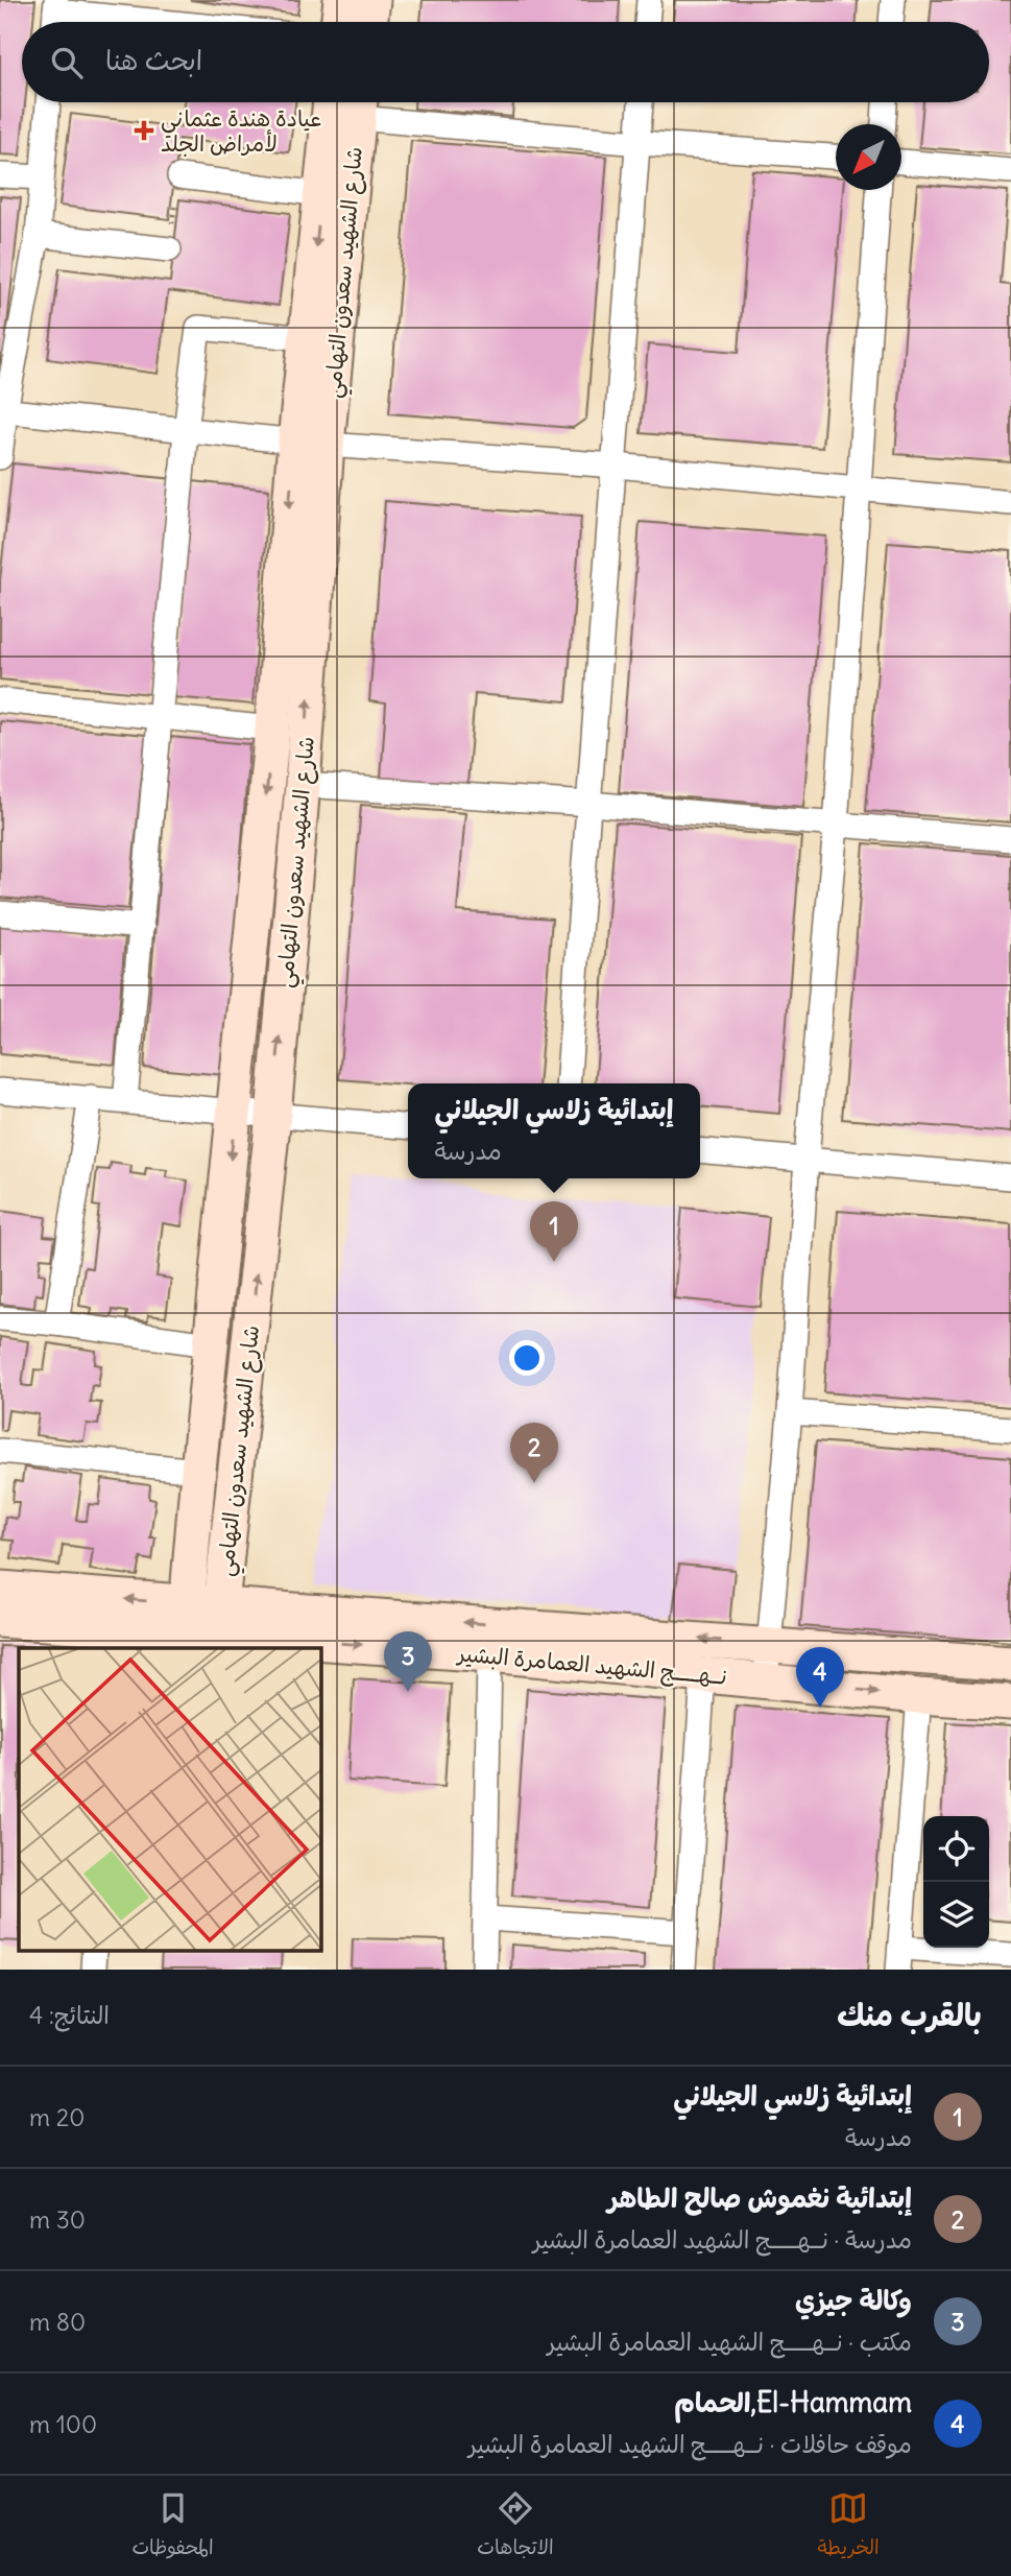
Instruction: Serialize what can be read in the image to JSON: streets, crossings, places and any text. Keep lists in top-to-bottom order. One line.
{"streets":{"street":["شارع الشهيد سعدون التهامي","نــهـــــج الشهيد العمامرة البشير"]},"crossings":[["شارع الشهيد سعدون التهامي","نــهـــــج الشهيد العمامرة البشير"]],"places":{"health":["عيادة هندة عثماني لأمراض الجلد"]},"north":"bottom left","page":{"search":"ابحث هنا","popup":["إبتدائية زلاسي الجيلاني","مدرسة"],"pins":["1","2","3","4"],"heading":["بالقرب منك","النتائج: 4"],"list":[{"mark":"1","name":"إبتدائية زلاسي الجيلاني","note":"مدرسة","value":"20 m"},{"mark":"2","name":"إبتدائية نغموش صالح الطاهر","note":"مدرسة · نــهـــــج الشهيد العمامرة البشير","value":"30 m"},{"mark":"3","name":"وكالة جيزي","note":"مكتب · نــهـــــج الشهيد العمامرة البشير","value":"80 m"},{"mark":"4","name":"El-Hammam,الحمام","note":"موقف حافلات · نــهـــــج الشهيد العمامرة البشير","value":"100 m"}],"nav":["الخريطة","الاتجاهات","المحفوظات"]}}
